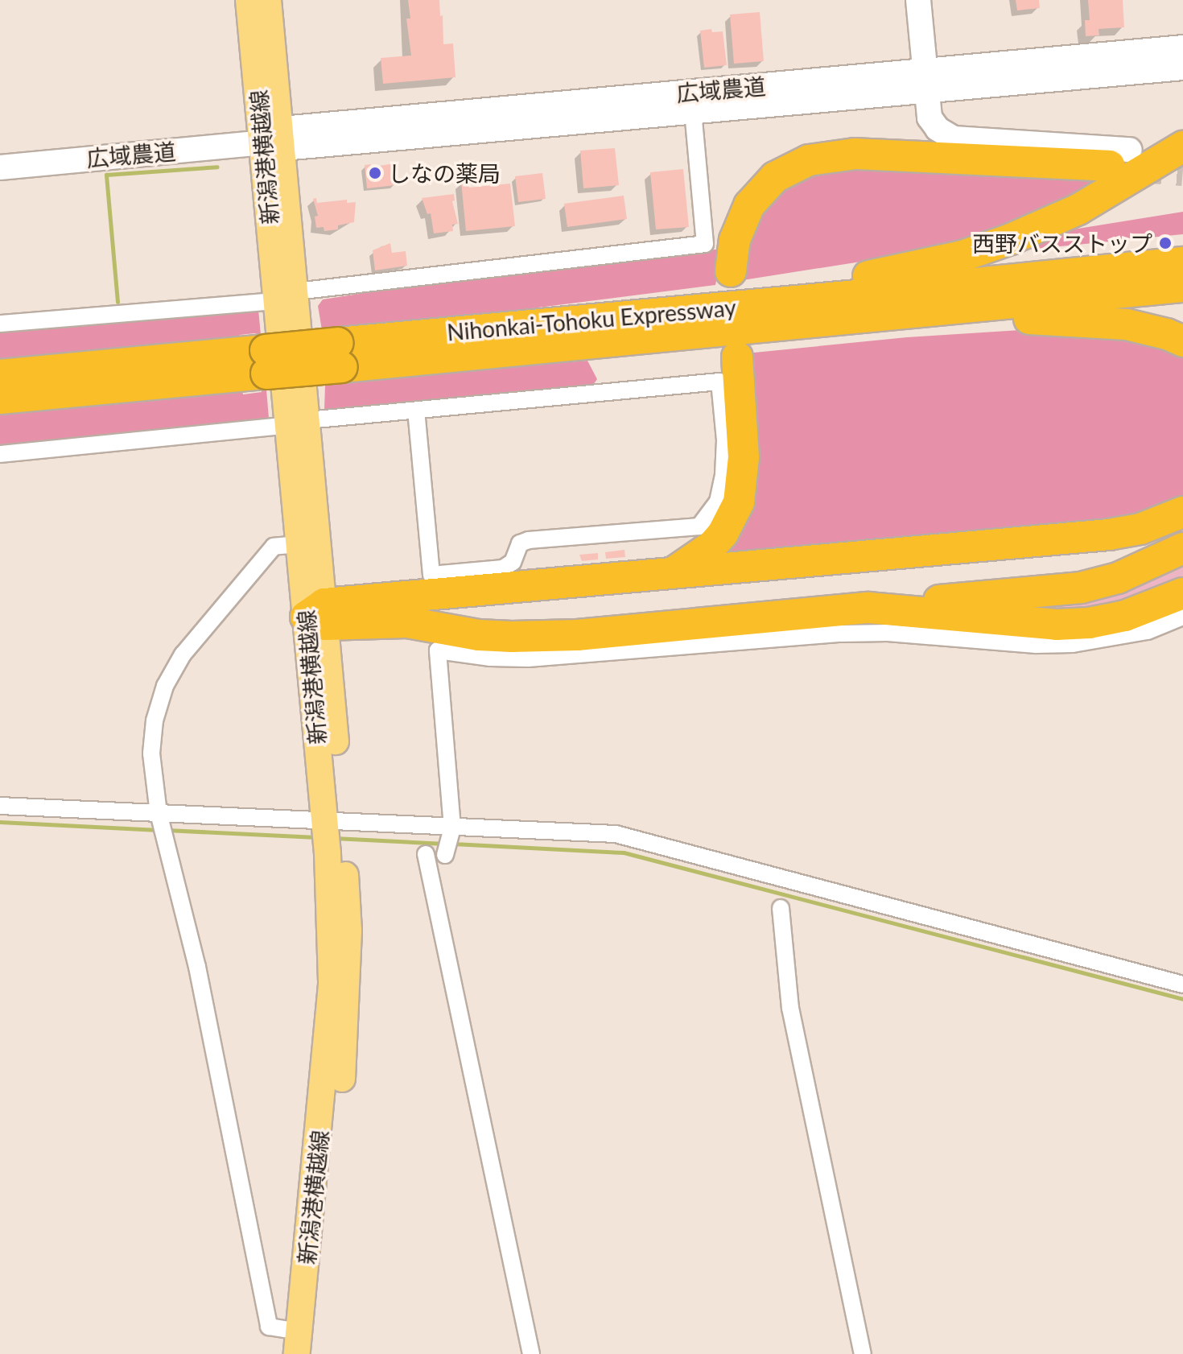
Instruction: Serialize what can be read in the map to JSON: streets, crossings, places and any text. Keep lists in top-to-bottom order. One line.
{"streets":{"highway":["Nihonkai-Tohoku Expressway"],"main road":["新潟港横越線"],"street":["広域農道"]},"crossings":[["広域農道","新潟港横越線"]],"places":["しなの薬局","西野バスストップ"]}
